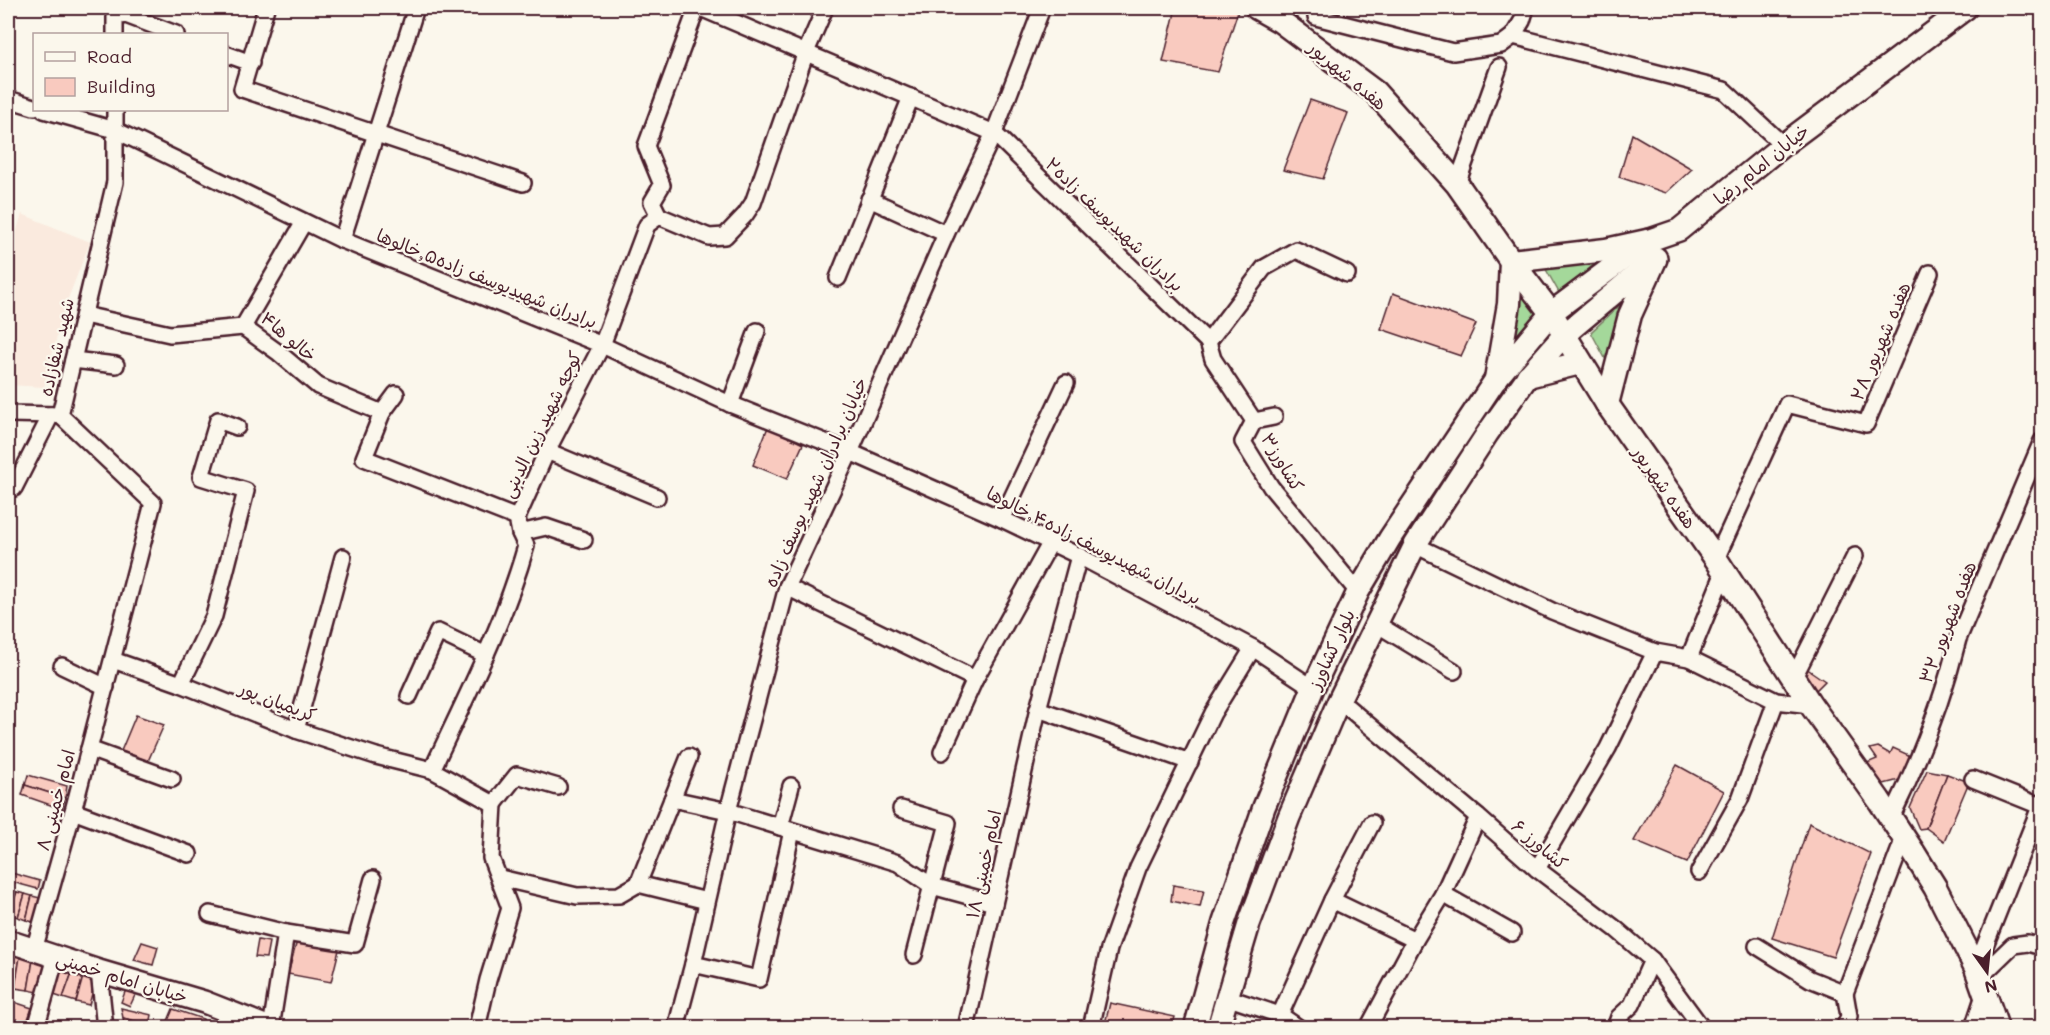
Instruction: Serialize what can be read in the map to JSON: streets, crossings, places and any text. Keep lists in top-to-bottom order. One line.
{"streets":{"main road":["هفده شهریور","خیابان امام رضا","بلوار کشاورز","خیابان امام خمینی"],"street":["برادران شهیدیوسف زاده۲","برادران شهیدیوسف زاده۵,خالوها","خالو ها۴","هفده شهریور ۲۸","شهید شفازاده","کوچه شهید زین الدینی","کشاورز۳","خیابان برادران شهید یوسف زاده","برداران شهیدیوسف زاده۴,خالوها","هفده شهریور ۳۲","کریمیان پور","امام خمینی ۸","کشاورز ۶","امام خمینی ۱۸"]},"crossings":[["هفده شهریور","خیابان امام رضا"],["هفده شهریور","هفده شهریور ۲۸"],["هفده شهریور","هفده شهریور ۳۲"],["هفده شهریور","بلوار کشاورز"],["خیابان امام رضا","بلوار کشاورز"],["برادران شهیدیوسف زاده۲","کشاورز۳"],["برادران شهیدیوسف زاده۲","خیابان برادران شهید یوسف زاده"],["برادران شهیدیوسف زاده۵,خالوها","خالو ها۴"],["برادران شهیدیوسف زاده۵,خالوها","شهید شفازاده"],["برادران شهیدیوسف زاده۵,خالوها","کوچه شهید زین الدینی"],["برادران شهیدیوسف زاده۵,خالوها","خیابان برادران شهید یوسف زاده"],["برادران شهیدیوسف زاده۵,خالوها","برداران شهیدیوسف زاده۴,خالوها"],["شهید شفازاده","کریمیان پور"],["شهید شفازاده","امام خمینی ۸"],["کوچه شهید زین الدینی","کریمیان پور"],["کشاورز۳","بلوار کشاورز"],["خیابان برادران شهید یوسف زاده","برداران شهیدیوسف زاده۴,خالوها"],["برداران شهیدیوسف زاده۴,خالوها","بلوار کشاورز"],["برداران شهیدیوسف زاده۴,خالوها","امام خمینی ۱۸"],["بلوار کشاورز","کشاورز ۶"],["کریمیان پور","امام خمینی ۸"],["امام خمینی ۸","خیابان امام خمینی"]],"legend":["Road","Building"],"north":"bottom"}
